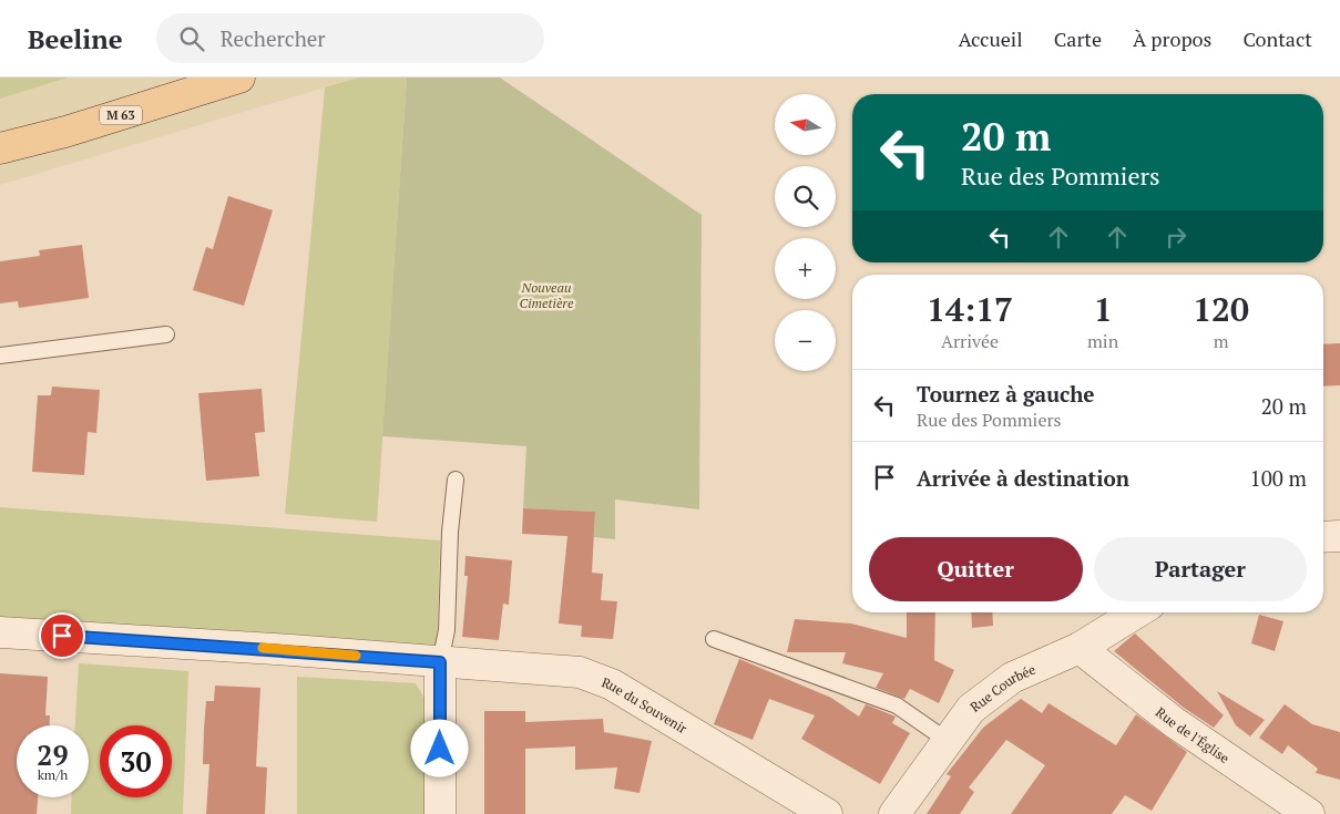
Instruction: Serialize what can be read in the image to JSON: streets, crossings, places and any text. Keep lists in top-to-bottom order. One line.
{"streets":{"main road":["M 63"],"street":["Rue Courbée","Rue du Souvenir","Rue de l'Église"]},"crossings":[["Rue Courbée","Rue de l'Église"]],"parks":["Nouveau Cimetière"],"north":"left","page":{"header":"Beeline","search":"Rechercher","nav":["Accueil","Carte","À propos","Contact"],"map_buttons":["+","−"],"turn":["20 m","Rue des Pommiers"],"eta":["14:17","Arrivée","1","min","120","m"],"list":[{"name":"Tournez à gauche","note":"Rue des Pommiers","value":"20 m"},{"name":"Arrivée à destination","value":"100 m"}],"buttons":["Quitter","Partager"],"speed":"29 km/h","limit":"30"}}
